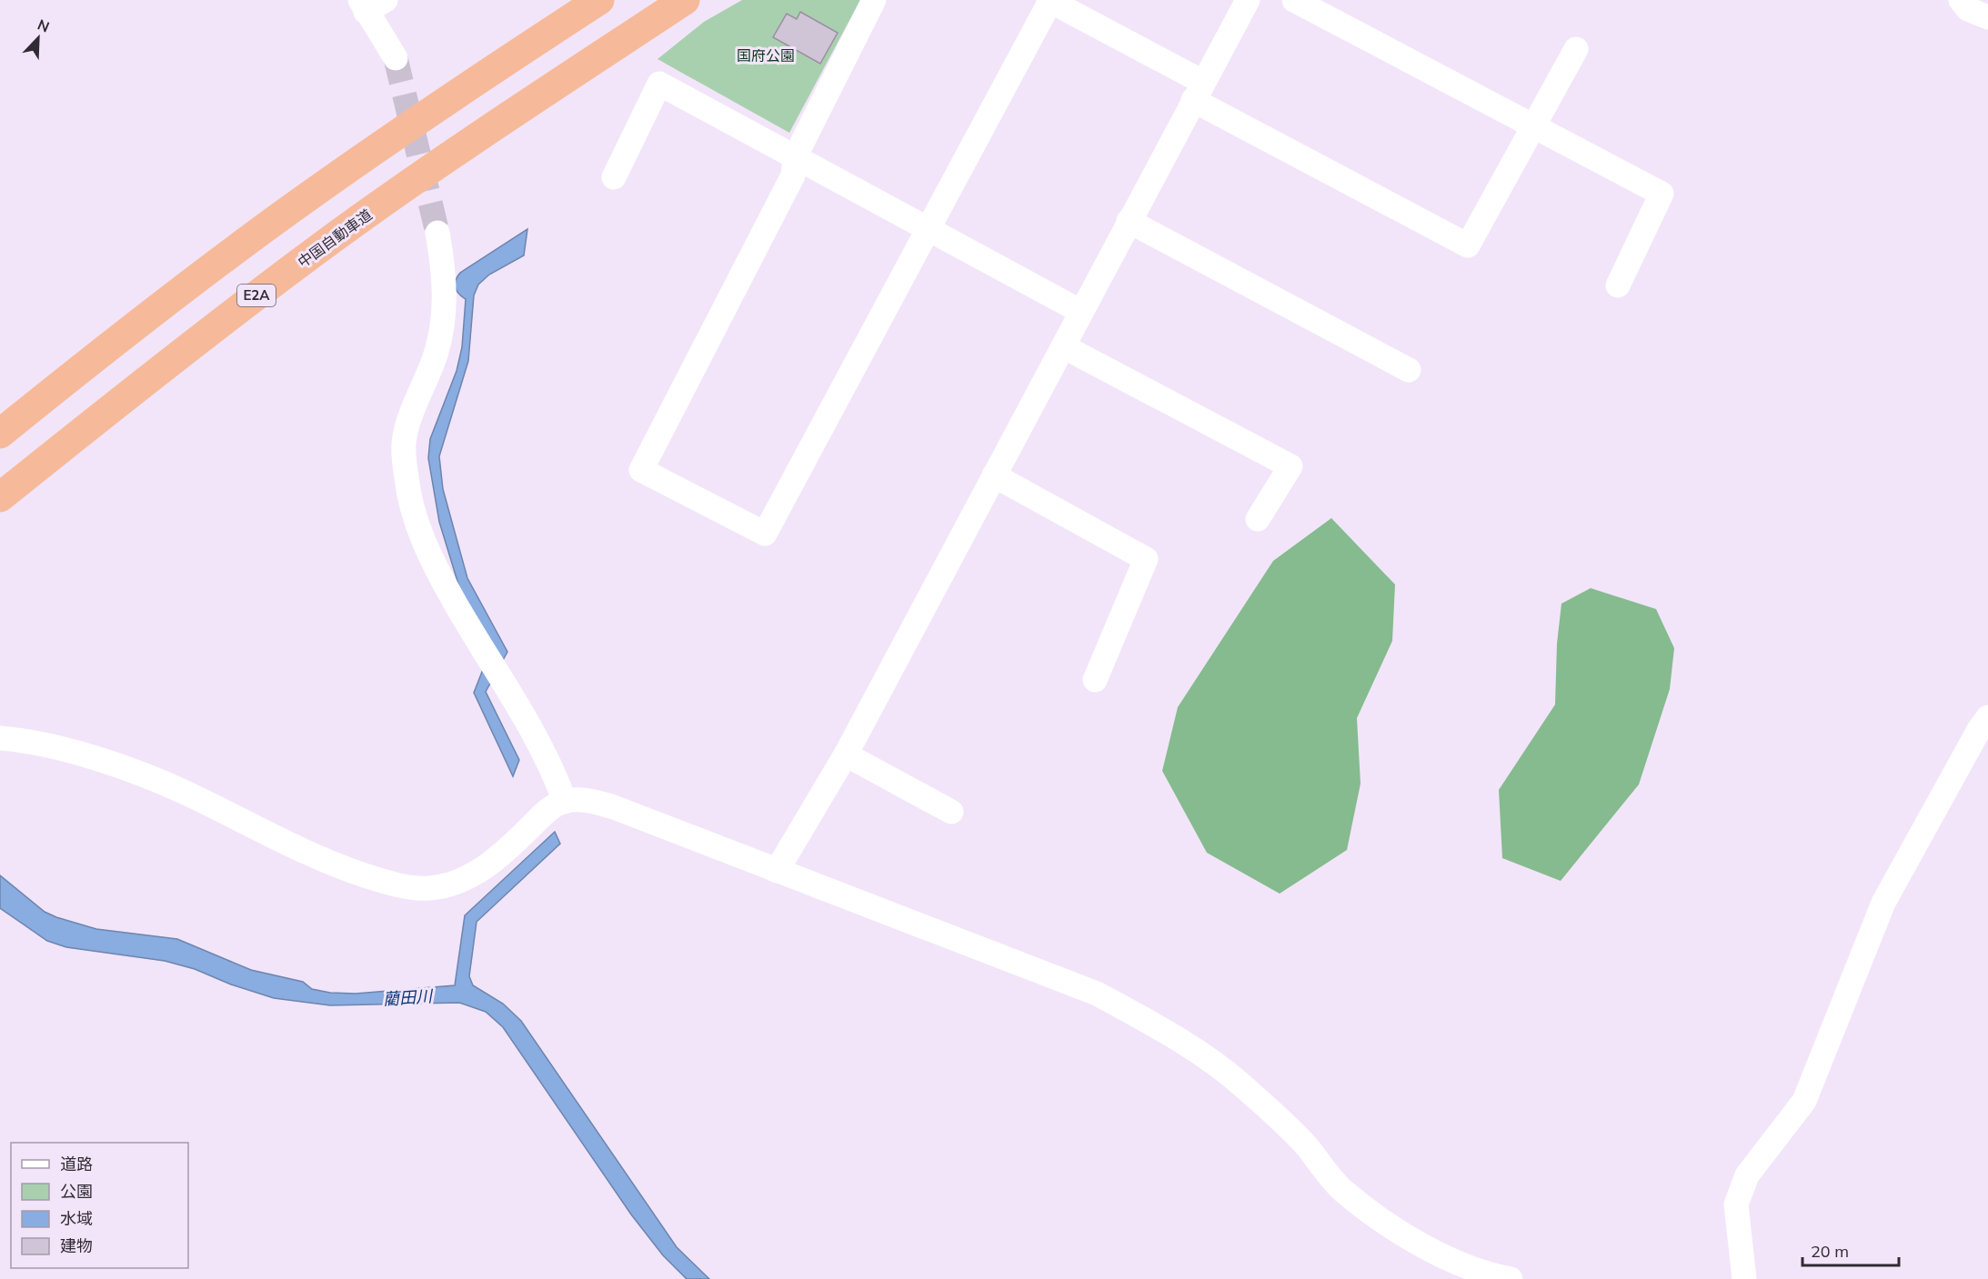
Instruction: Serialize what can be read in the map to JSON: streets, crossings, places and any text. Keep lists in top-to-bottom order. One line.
{"streets":{"highway":["中国自動車道","E2A"]},"water":["藺田川"],"parks":["国府公園"],"legend":["道路","公園","水域","建物"],"scale_bar":"20 m","north":"top right"}
